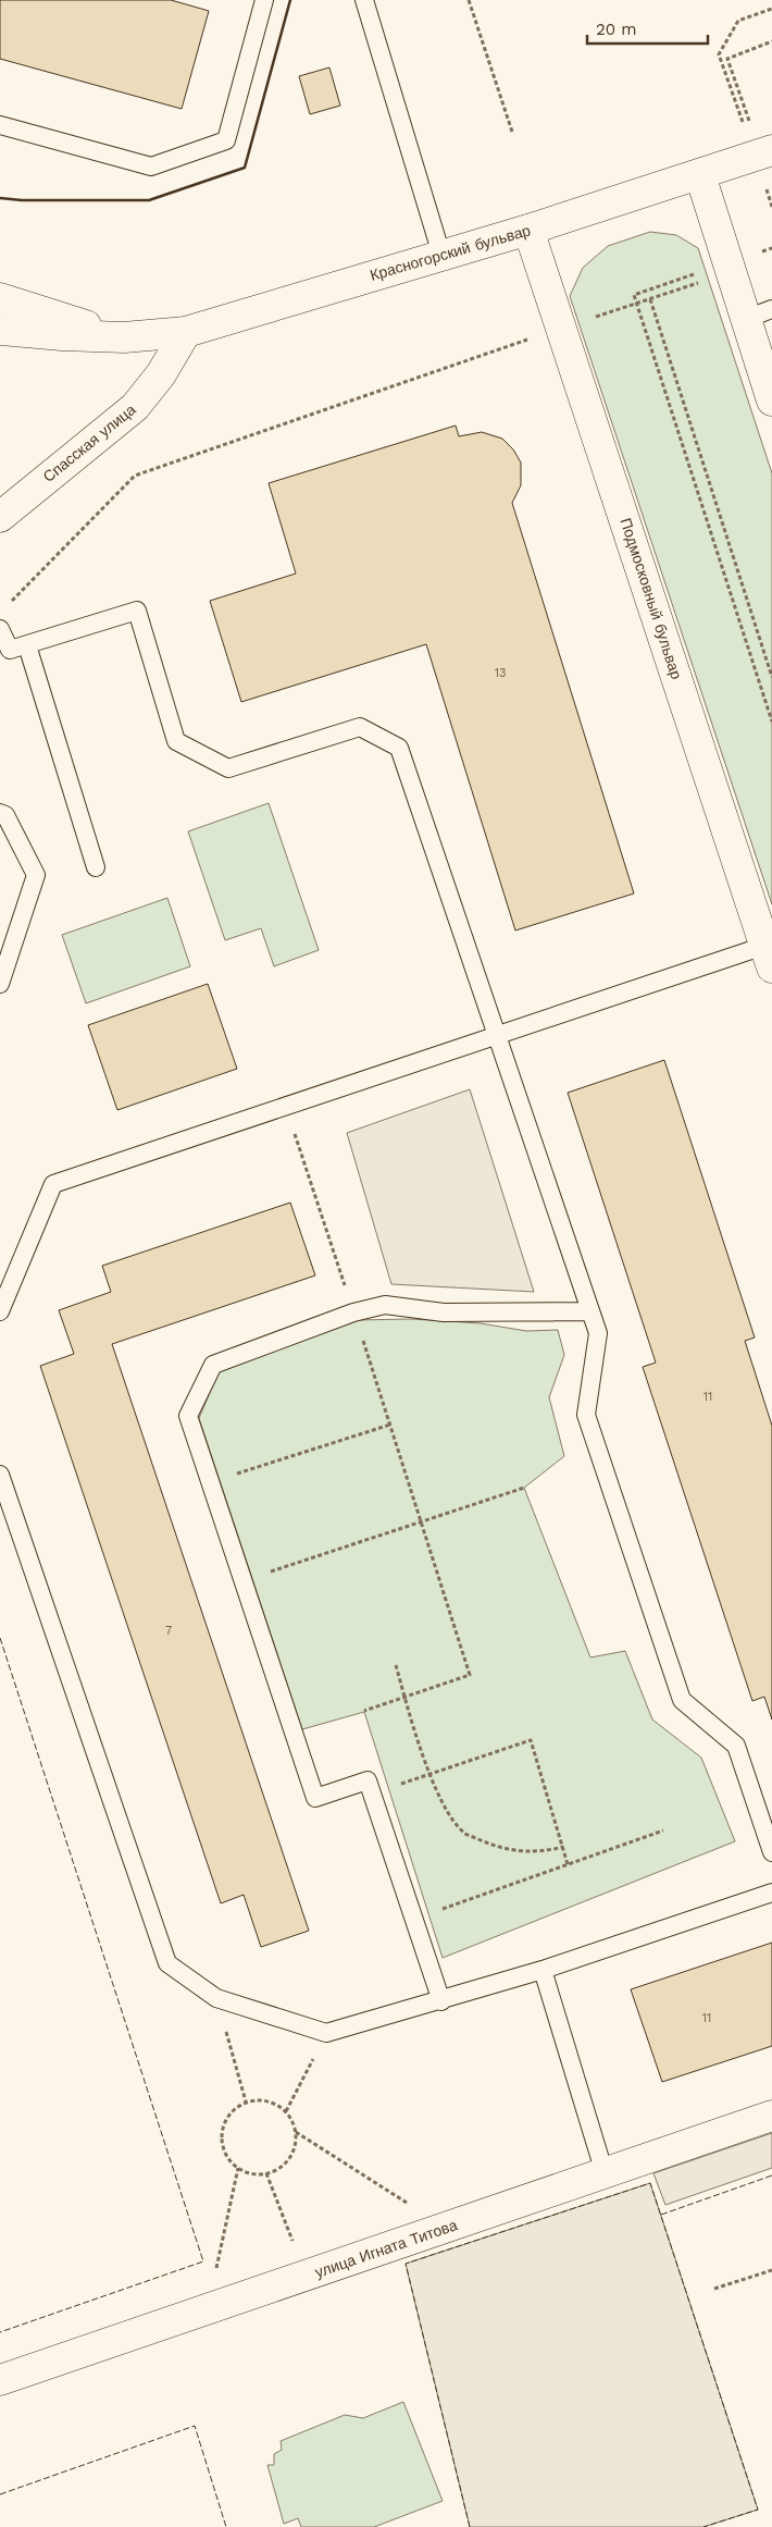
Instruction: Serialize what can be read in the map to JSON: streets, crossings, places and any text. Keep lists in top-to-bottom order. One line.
{"streets":{"street":["Красногорский бульвар","Спасская улица","Подмосковный бульвар","улица Игната Титова"]},"crossings":[["Красногорский бульвар","Спасская улица"],["Красногорский бульвар","Подмосковный бульвар"]],"house_numbers":["13","11","7","11"],"scale_bar":"20 m"}
